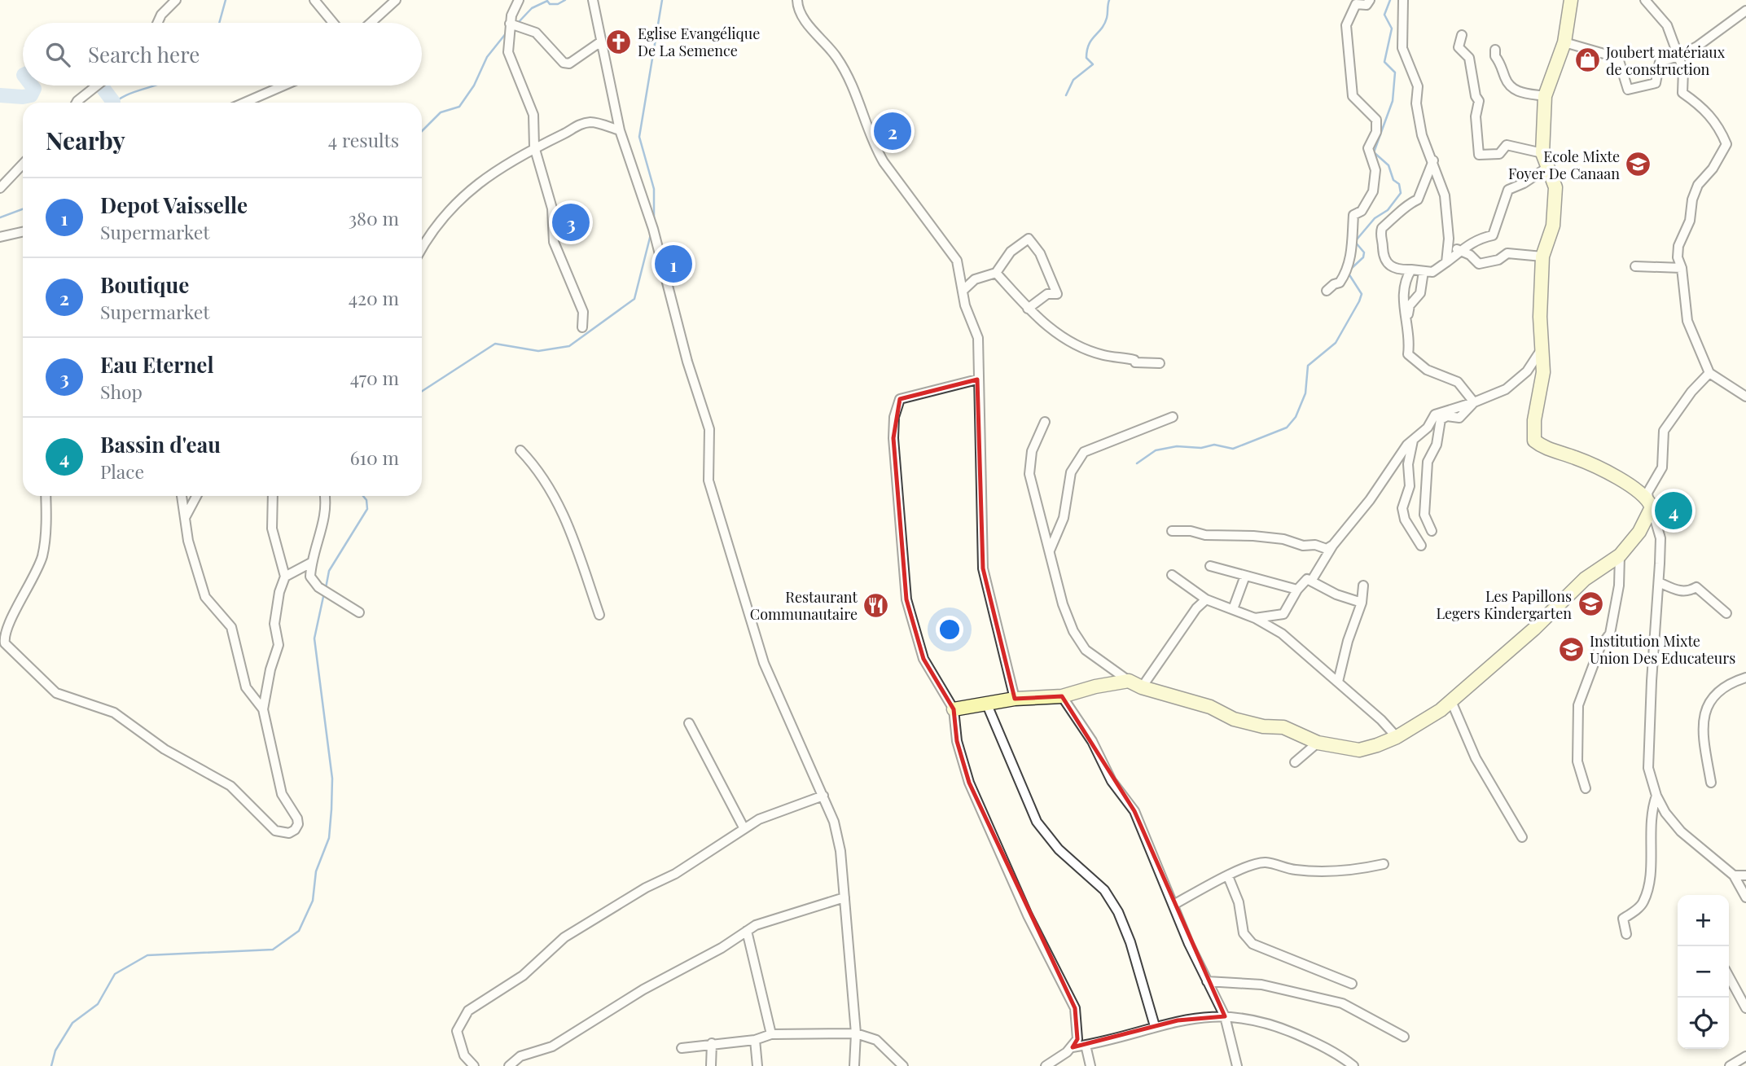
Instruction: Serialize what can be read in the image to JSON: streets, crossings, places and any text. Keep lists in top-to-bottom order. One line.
{"places":{"church":["Eglise Evangélique De La Semence"],"shop":["Joubert matériaux de construction"],"school or university":["Ecole Mixte Foyer De Canaan","Les Papillons Legers Kindergarten","Institution Mixte Union Des Educateurs"],"restaurant":["Restaurant Communautaire"]},"page":{"search":"Search here","heading":["Nearby","4 results"],"pins":["2","3","1","4"],"list":[{"mark":"1","name":"Depot Vaisselle","note":"Supermarket","value":"380 m"},{"mark":"2","name":"Boutique","note":"Supermarket","value":"420 m"},{"mark":"3","name":"Eau Eternel","note":"Shop","value":"470 m"},{"mark":"4","name":"Bassin d'eau","note":"Place","value":"610 m"}],"map_buttons":["+","−"]}}
